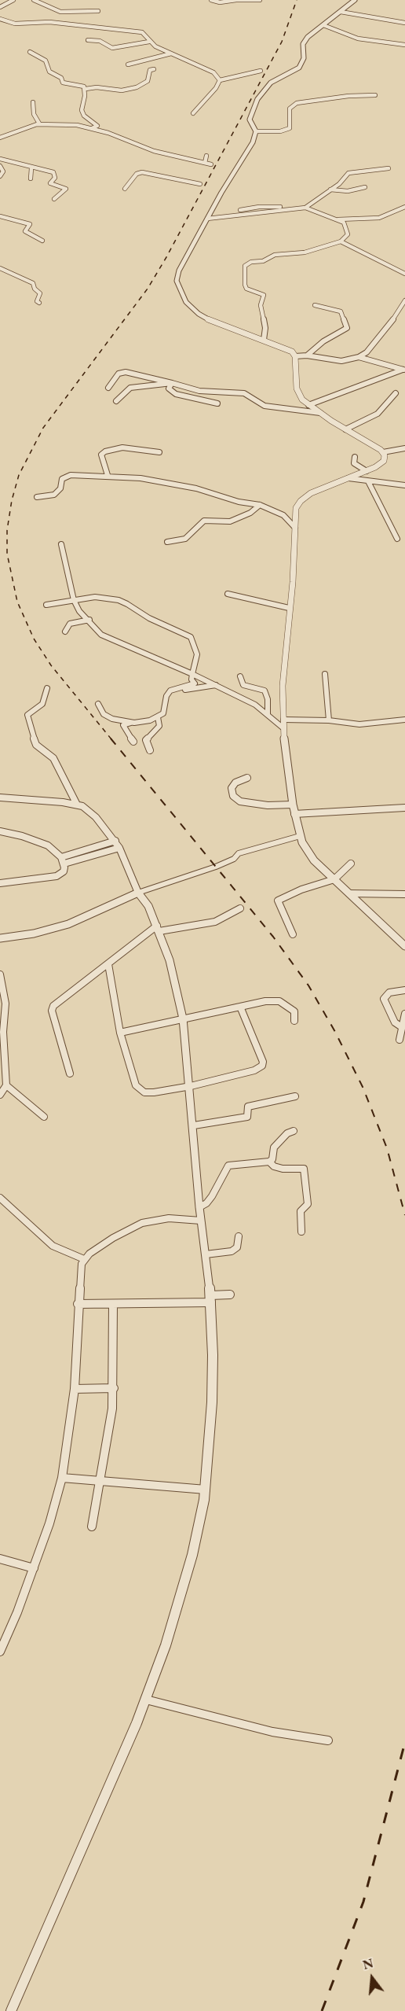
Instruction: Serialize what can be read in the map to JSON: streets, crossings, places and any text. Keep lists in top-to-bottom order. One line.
{"north":"top"}
